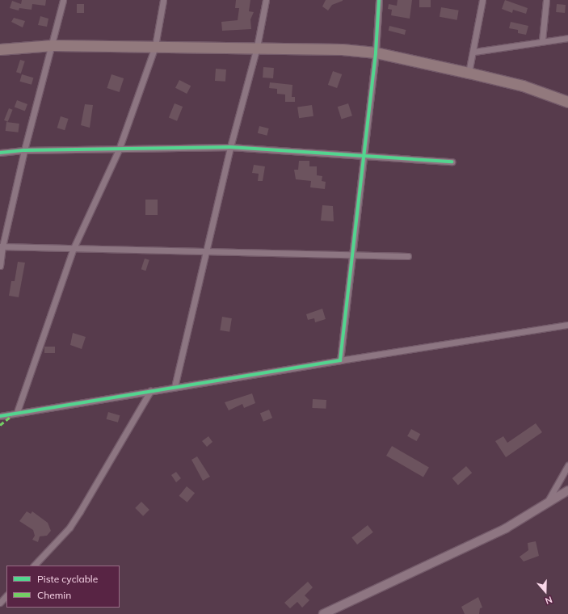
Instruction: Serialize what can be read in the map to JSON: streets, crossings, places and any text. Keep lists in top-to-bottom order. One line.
{"legend":["Piste cyclable","Chemin"],"north":"bottom"}
